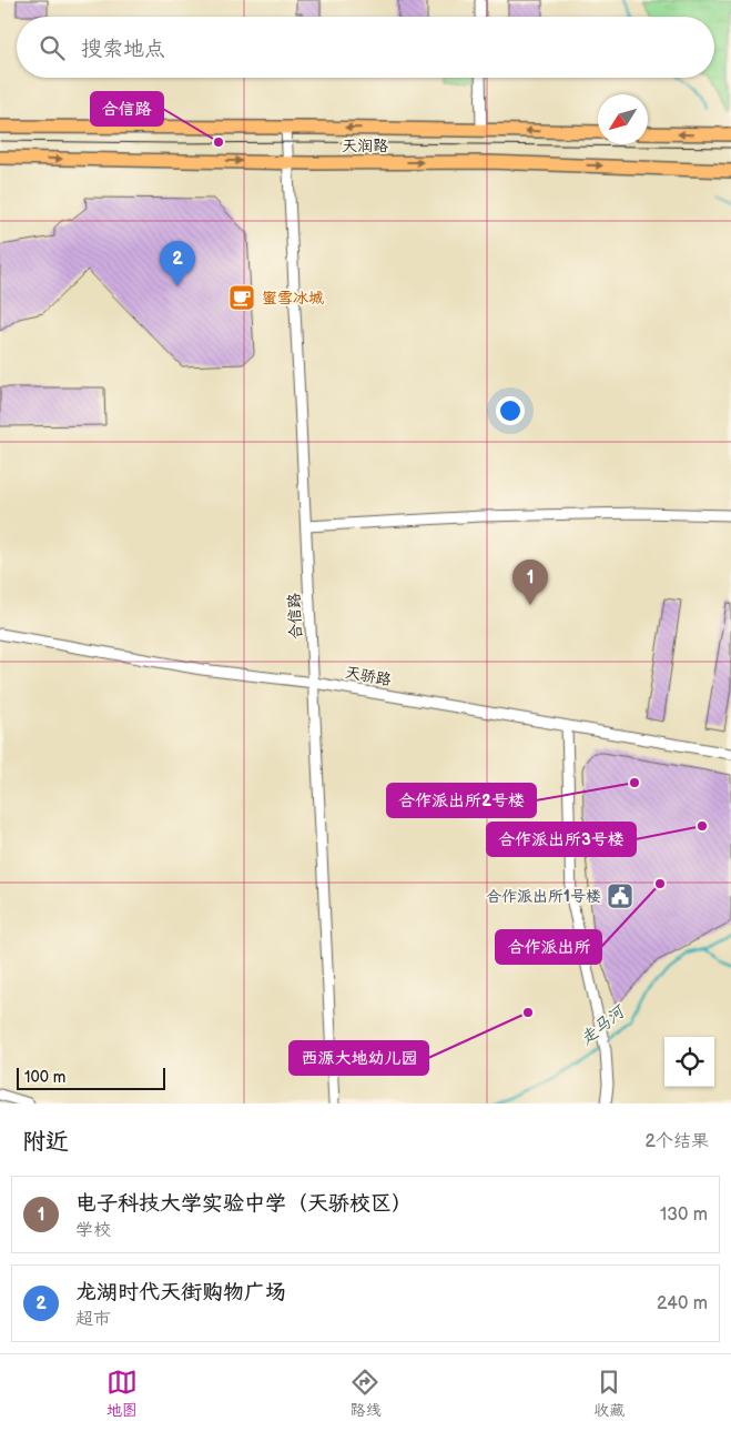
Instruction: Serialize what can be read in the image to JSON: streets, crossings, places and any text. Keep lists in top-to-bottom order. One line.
{"streets":{"main road":["天润路"],"street":["合信路","天骄路"]},"crossings":[["天润路","合信路"],["合信路","天骄路"]],"water":["走马河"],"places":{"other":["合信路","合作派出所2号楼","合作派出所3号楼","合作派出所","西源大地幼儿园"],"cafe":["蜜雪冰城"],"public building":["合作派出所1号楼"]},"scale_bar":"100 m","north":"bottom left","page":{"search":"搜索地点","pins":["2","1"],"scale":"100 m","heading":["附近","2个结果"],"list":[{"mark":"1","name":"电子科技大学实验中学（天骄校区）","note":"学校","value":"130 m"},{"mark":"2","name":"龙湖时代天街购物广场","note":"超市","value":"240 m"}],"nav":["地图","路线","收藏"]}}
